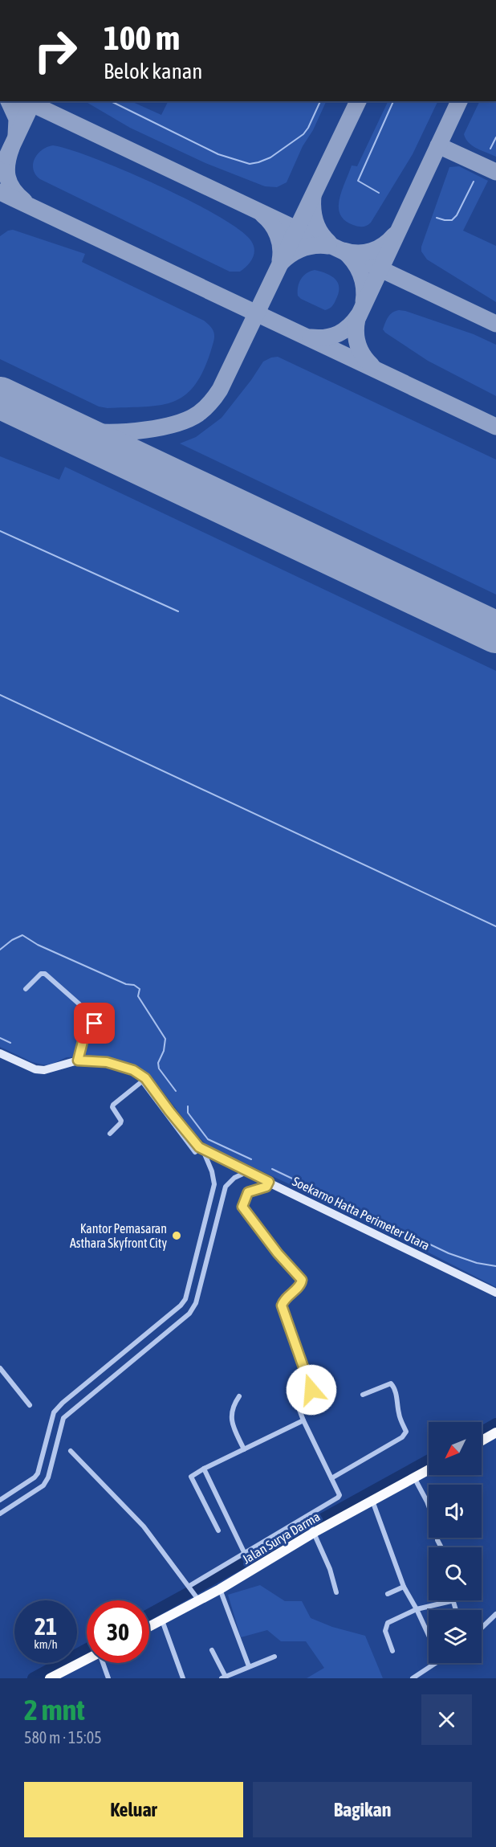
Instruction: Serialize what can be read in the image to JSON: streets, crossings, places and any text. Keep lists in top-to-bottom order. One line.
{"streets":{"main road":["Soekarno Hatta Perimeter Utara","Jalan Surya Darma"]},"places":["Kantor Pemasaran Asthara Skyfront City"],"north":"bottom left","page":{"turn":["100 m","Belok kanan"],"speed":"21 km/h","limit":"30","heading":["2 mnt","580 m · 15:05"],"buttons":["Keluar","Bagikan"]}}
